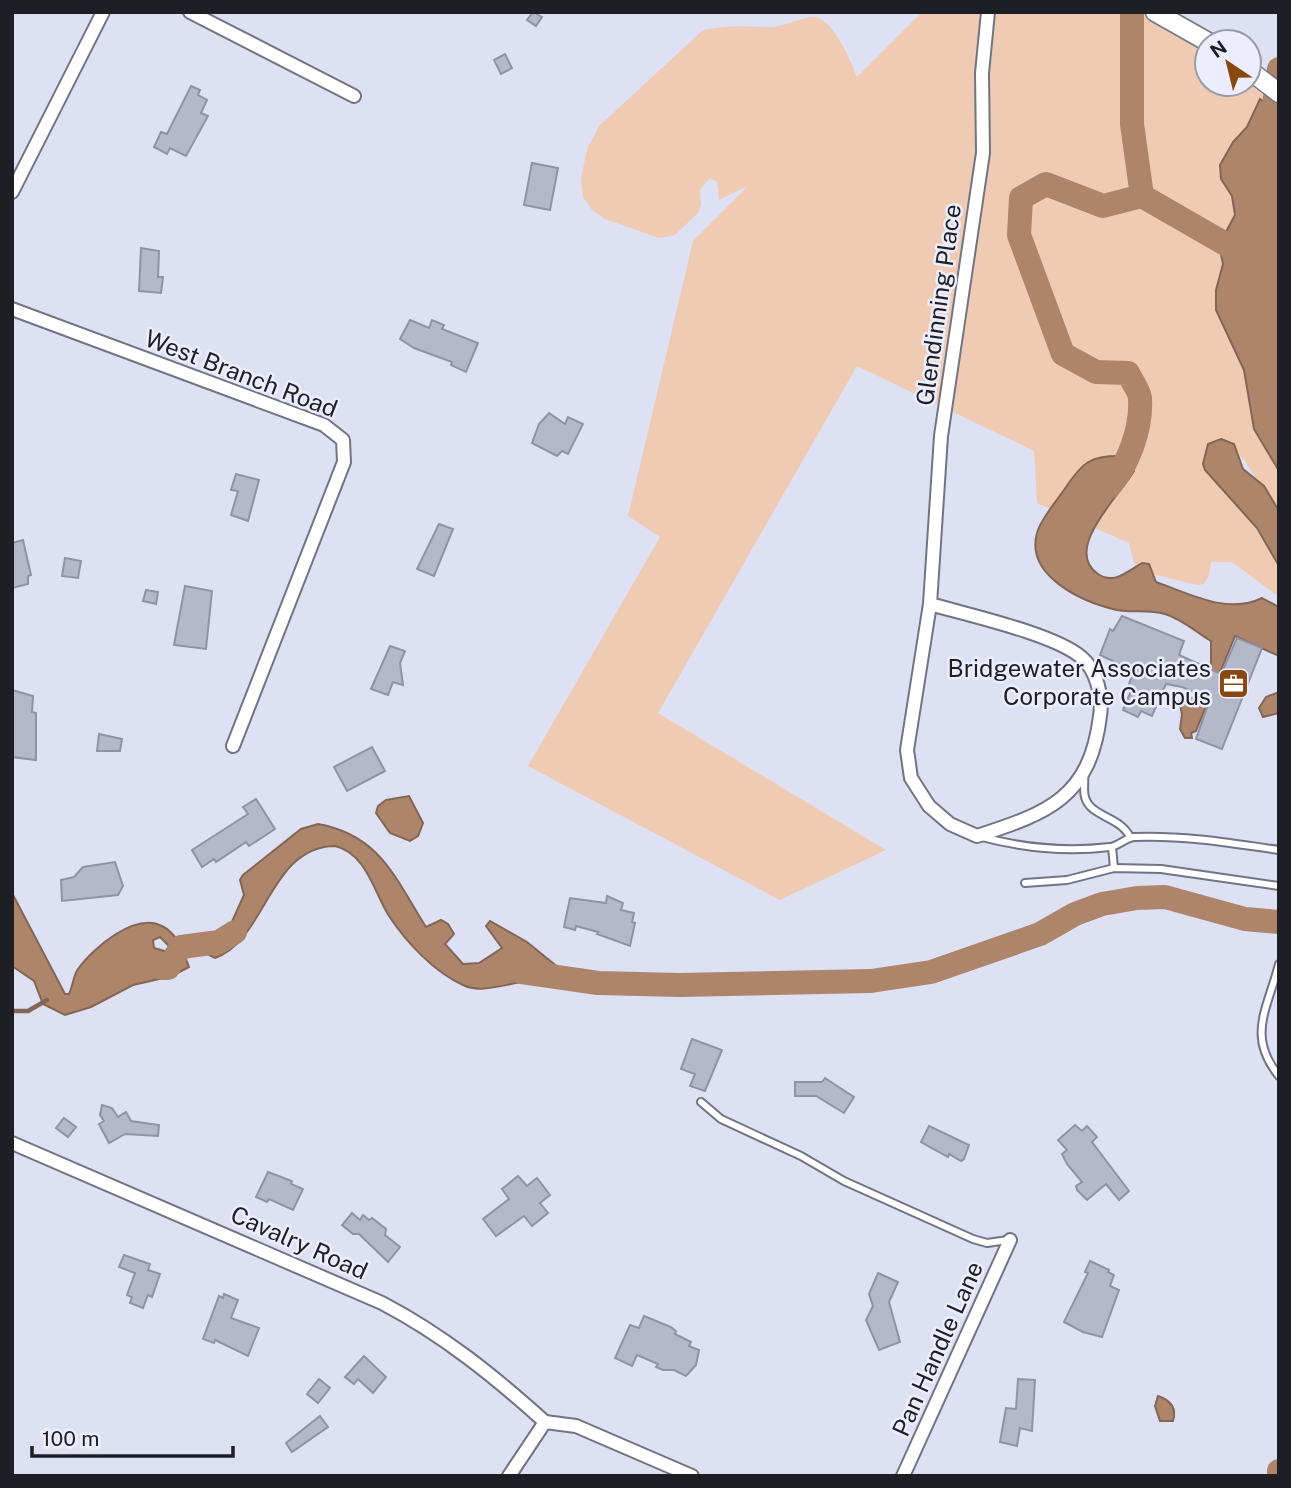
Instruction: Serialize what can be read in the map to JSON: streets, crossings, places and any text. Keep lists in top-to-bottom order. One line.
{"streets":{"street":["Glendinning Place","West Branch Road","Cavalry Road","Pan Handle Lane"]},"places":{"office":["Bridgewater Associates Corporate Campus"]},"scale_bar":"100 m","north":"top left"}
